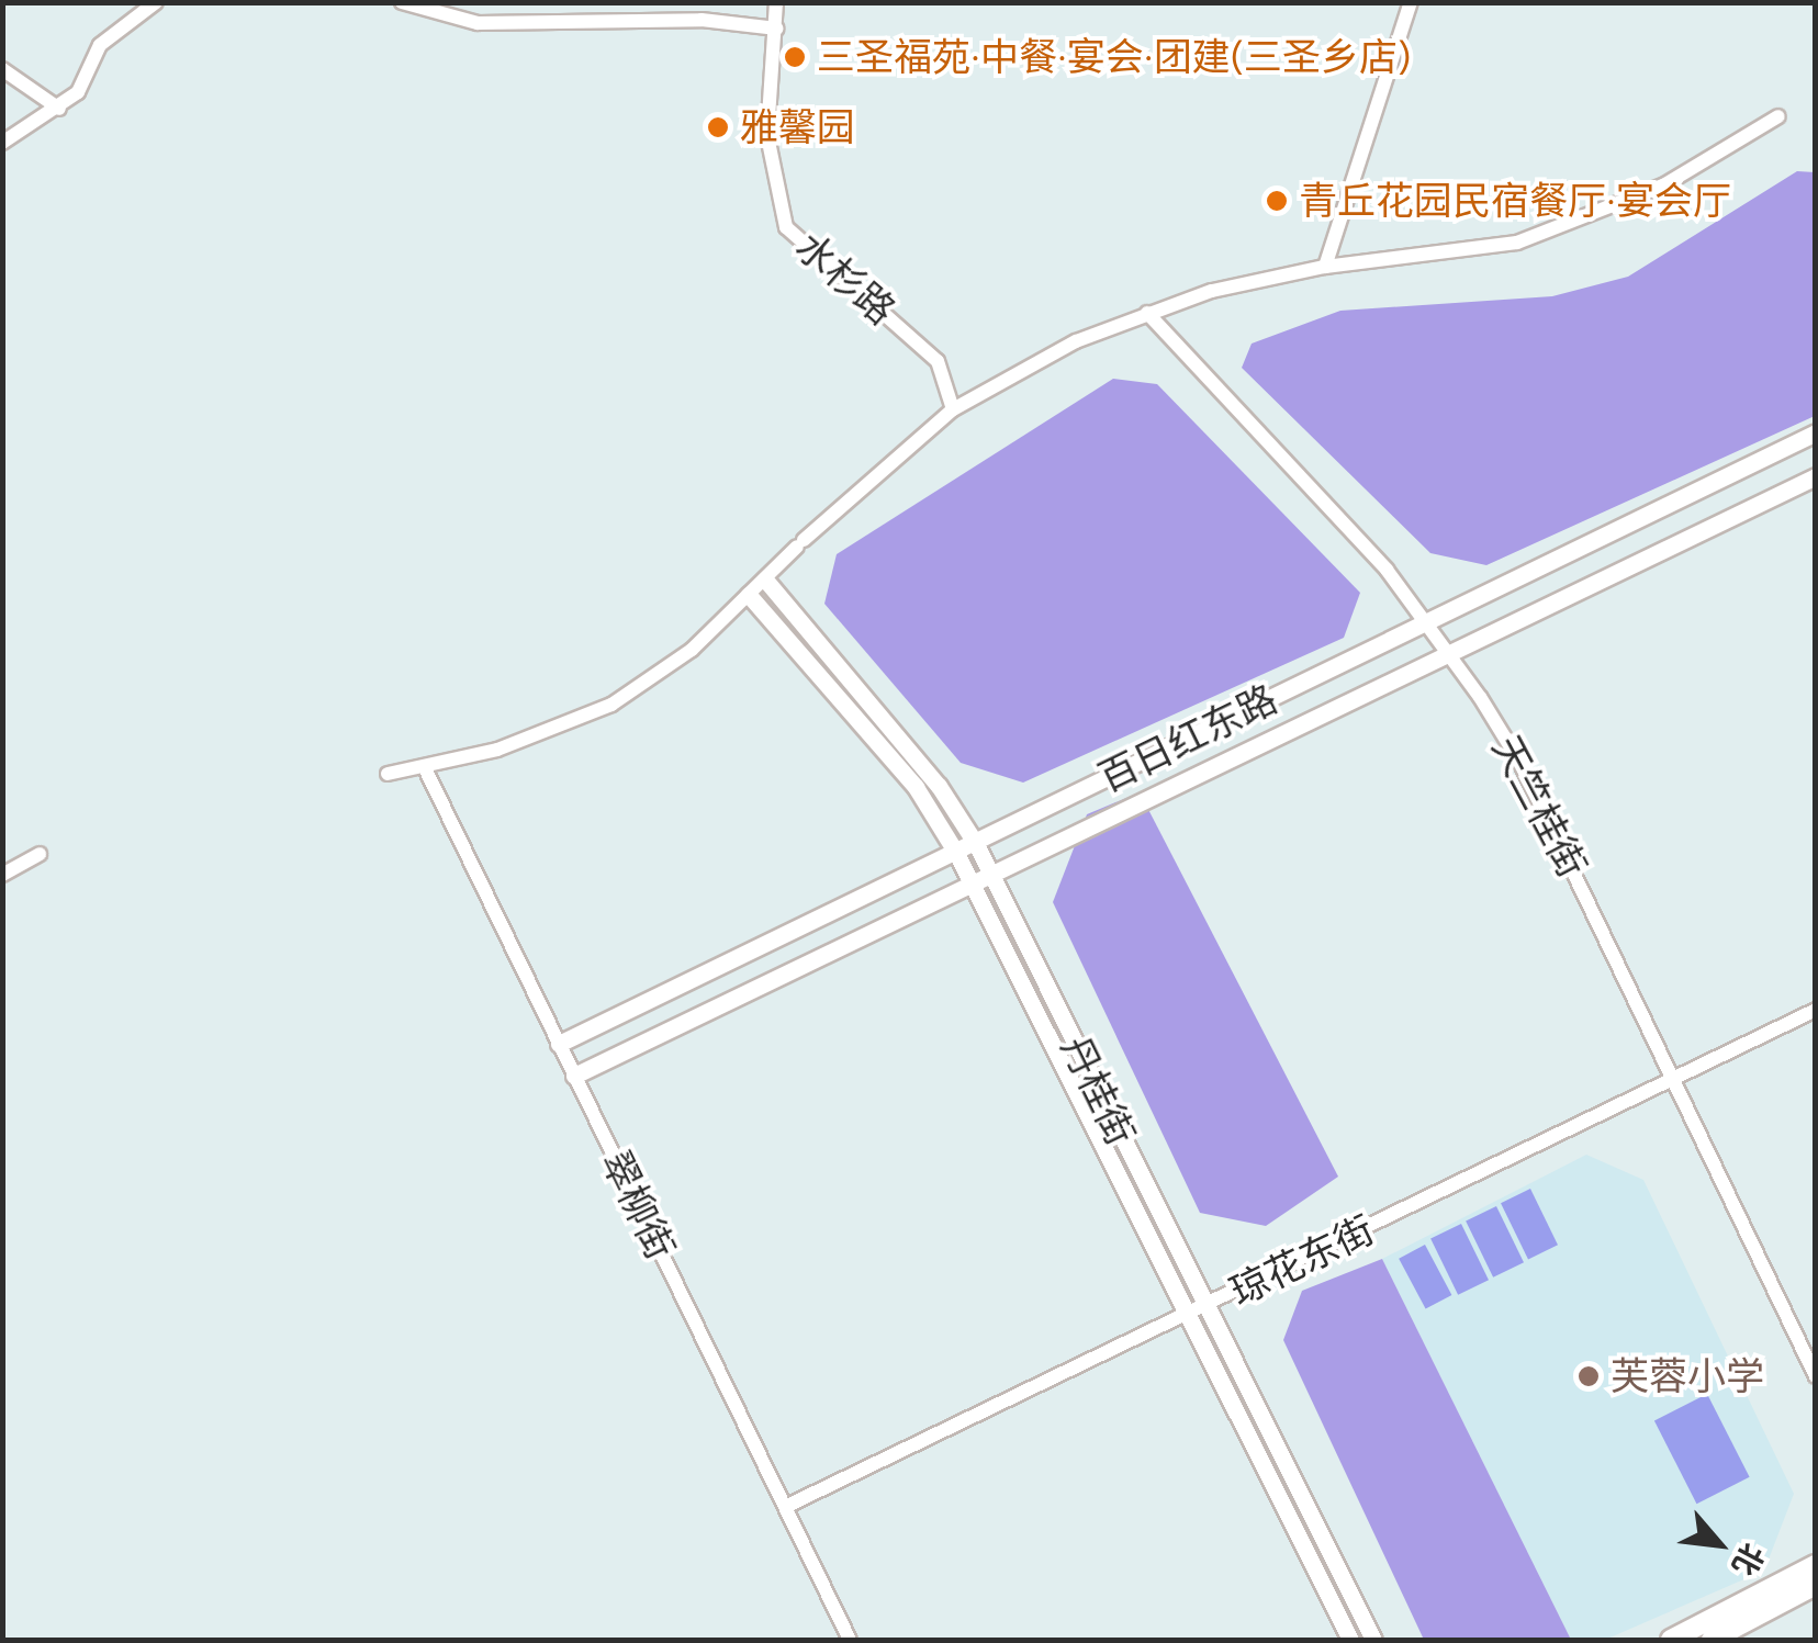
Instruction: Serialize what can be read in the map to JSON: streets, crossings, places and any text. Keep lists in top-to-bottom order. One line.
{"streets":{"street":["水杉路","百日红东路","天竺桂街","丹桂街","翠柳街","琼花东街"]},"crossings":[["百日红东路","天竺桂街"],["百日红东路","丹桂街"],["百日红东路","翠柳街"],["天竺桂街","琼花东街"],["丹桂街","琼花东街"],["翠柳街","琼花东街"]],"places":["三圣福苑·中餐·宴会·团建(三圣乡店)","雅馨园","青丘花园民宿餐厅·宴会厅","芙蓉小学"],"north":"bottom right"}
